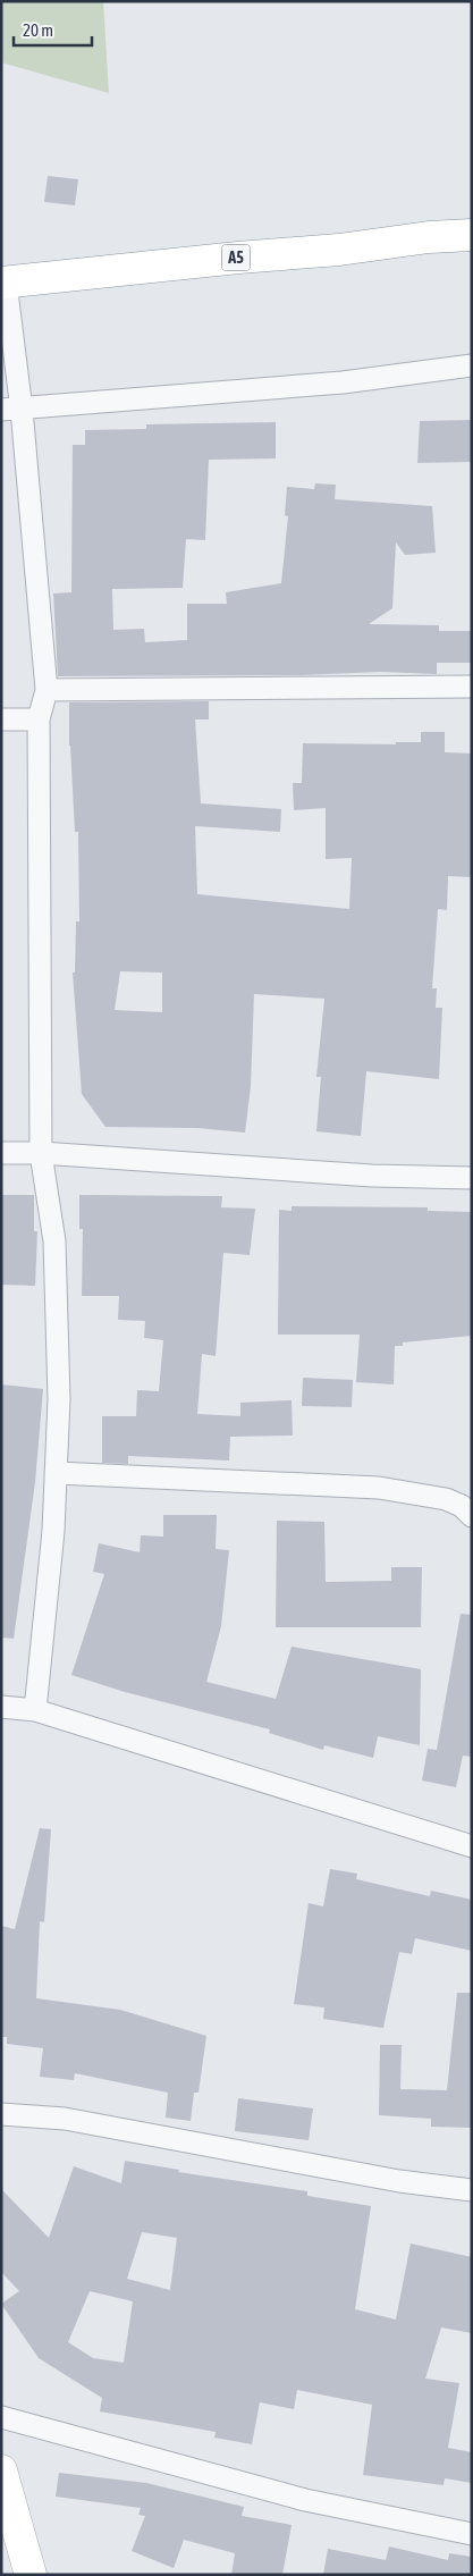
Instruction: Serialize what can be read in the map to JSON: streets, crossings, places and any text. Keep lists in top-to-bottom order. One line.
{"streets":{"main road":["A5"]},"scale_bar":"20 m"}
